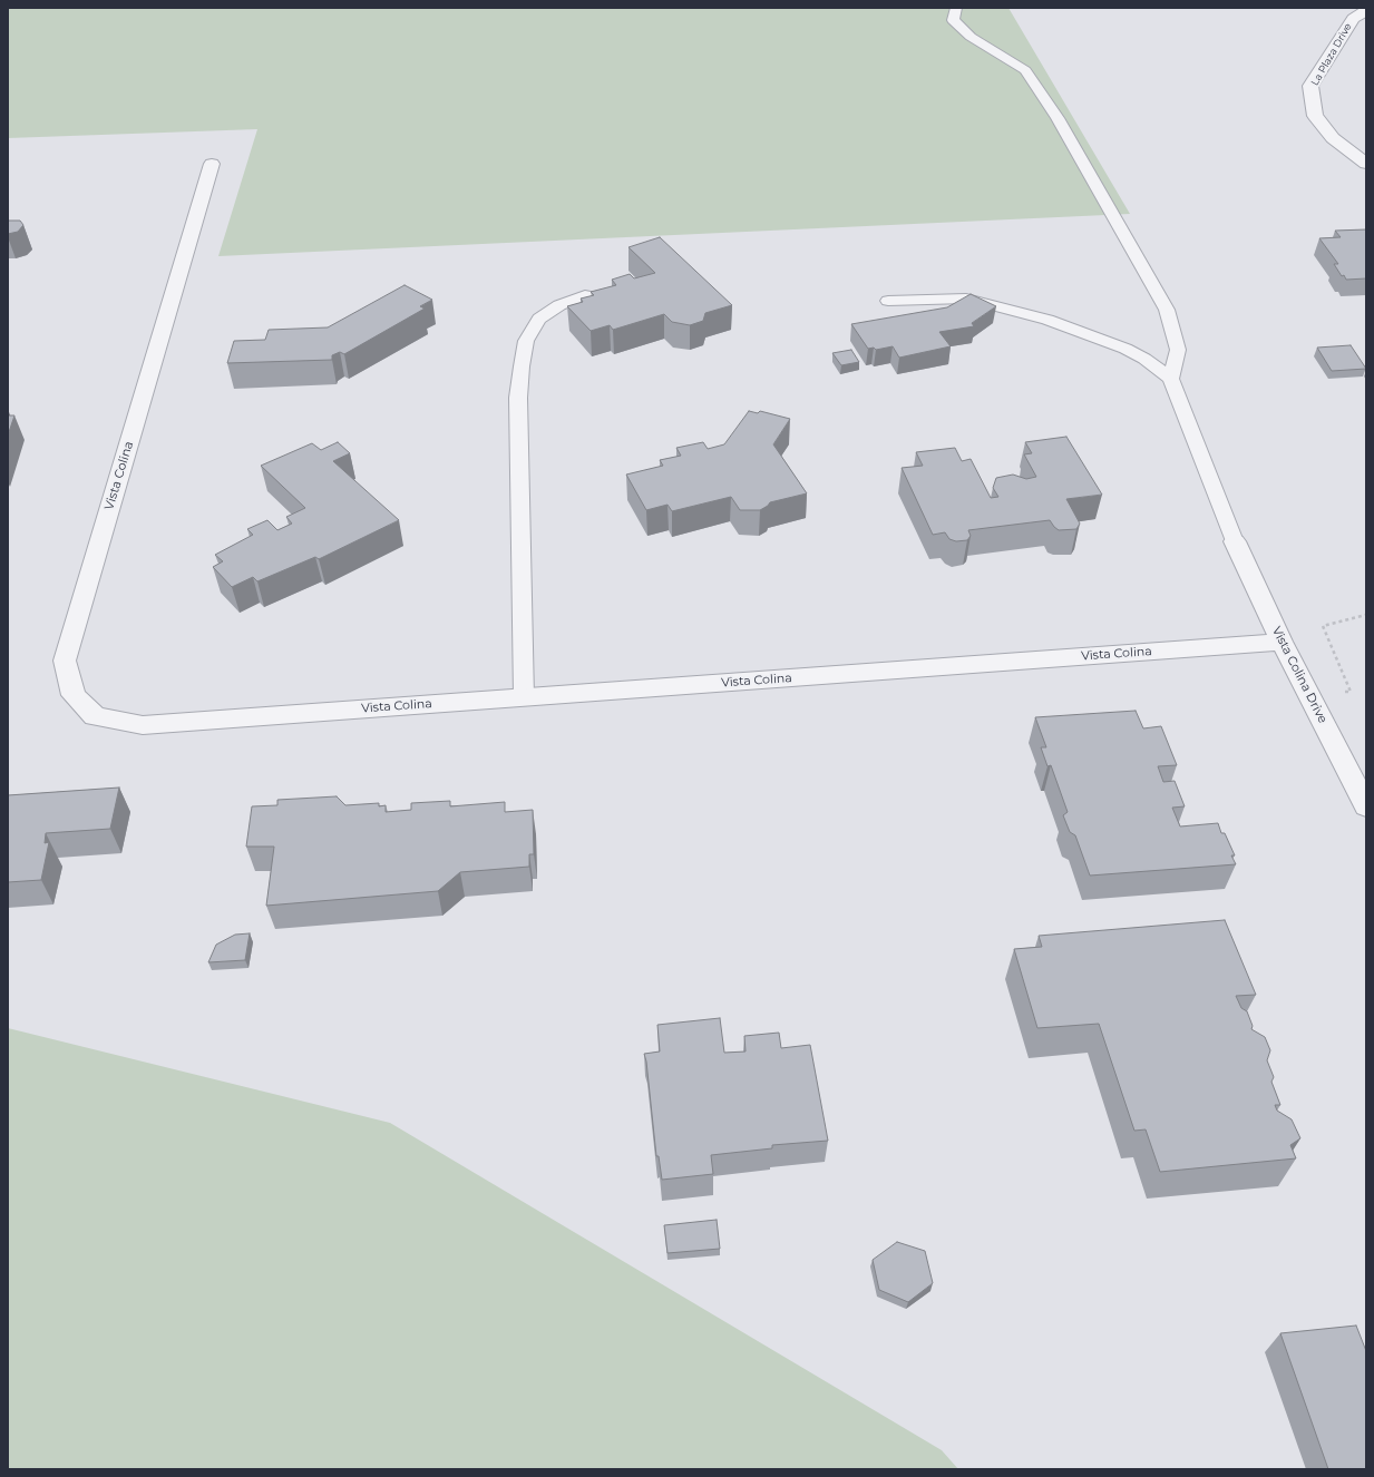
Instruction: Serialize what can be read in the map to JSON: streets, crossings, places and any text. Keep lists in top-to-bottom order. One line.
{"streets":{"street":["La Plaza Drive","Vista Colina","Vista Colina Drive"]},"crossings":[["Vista Colina","Vista Colina Drive"]]}
